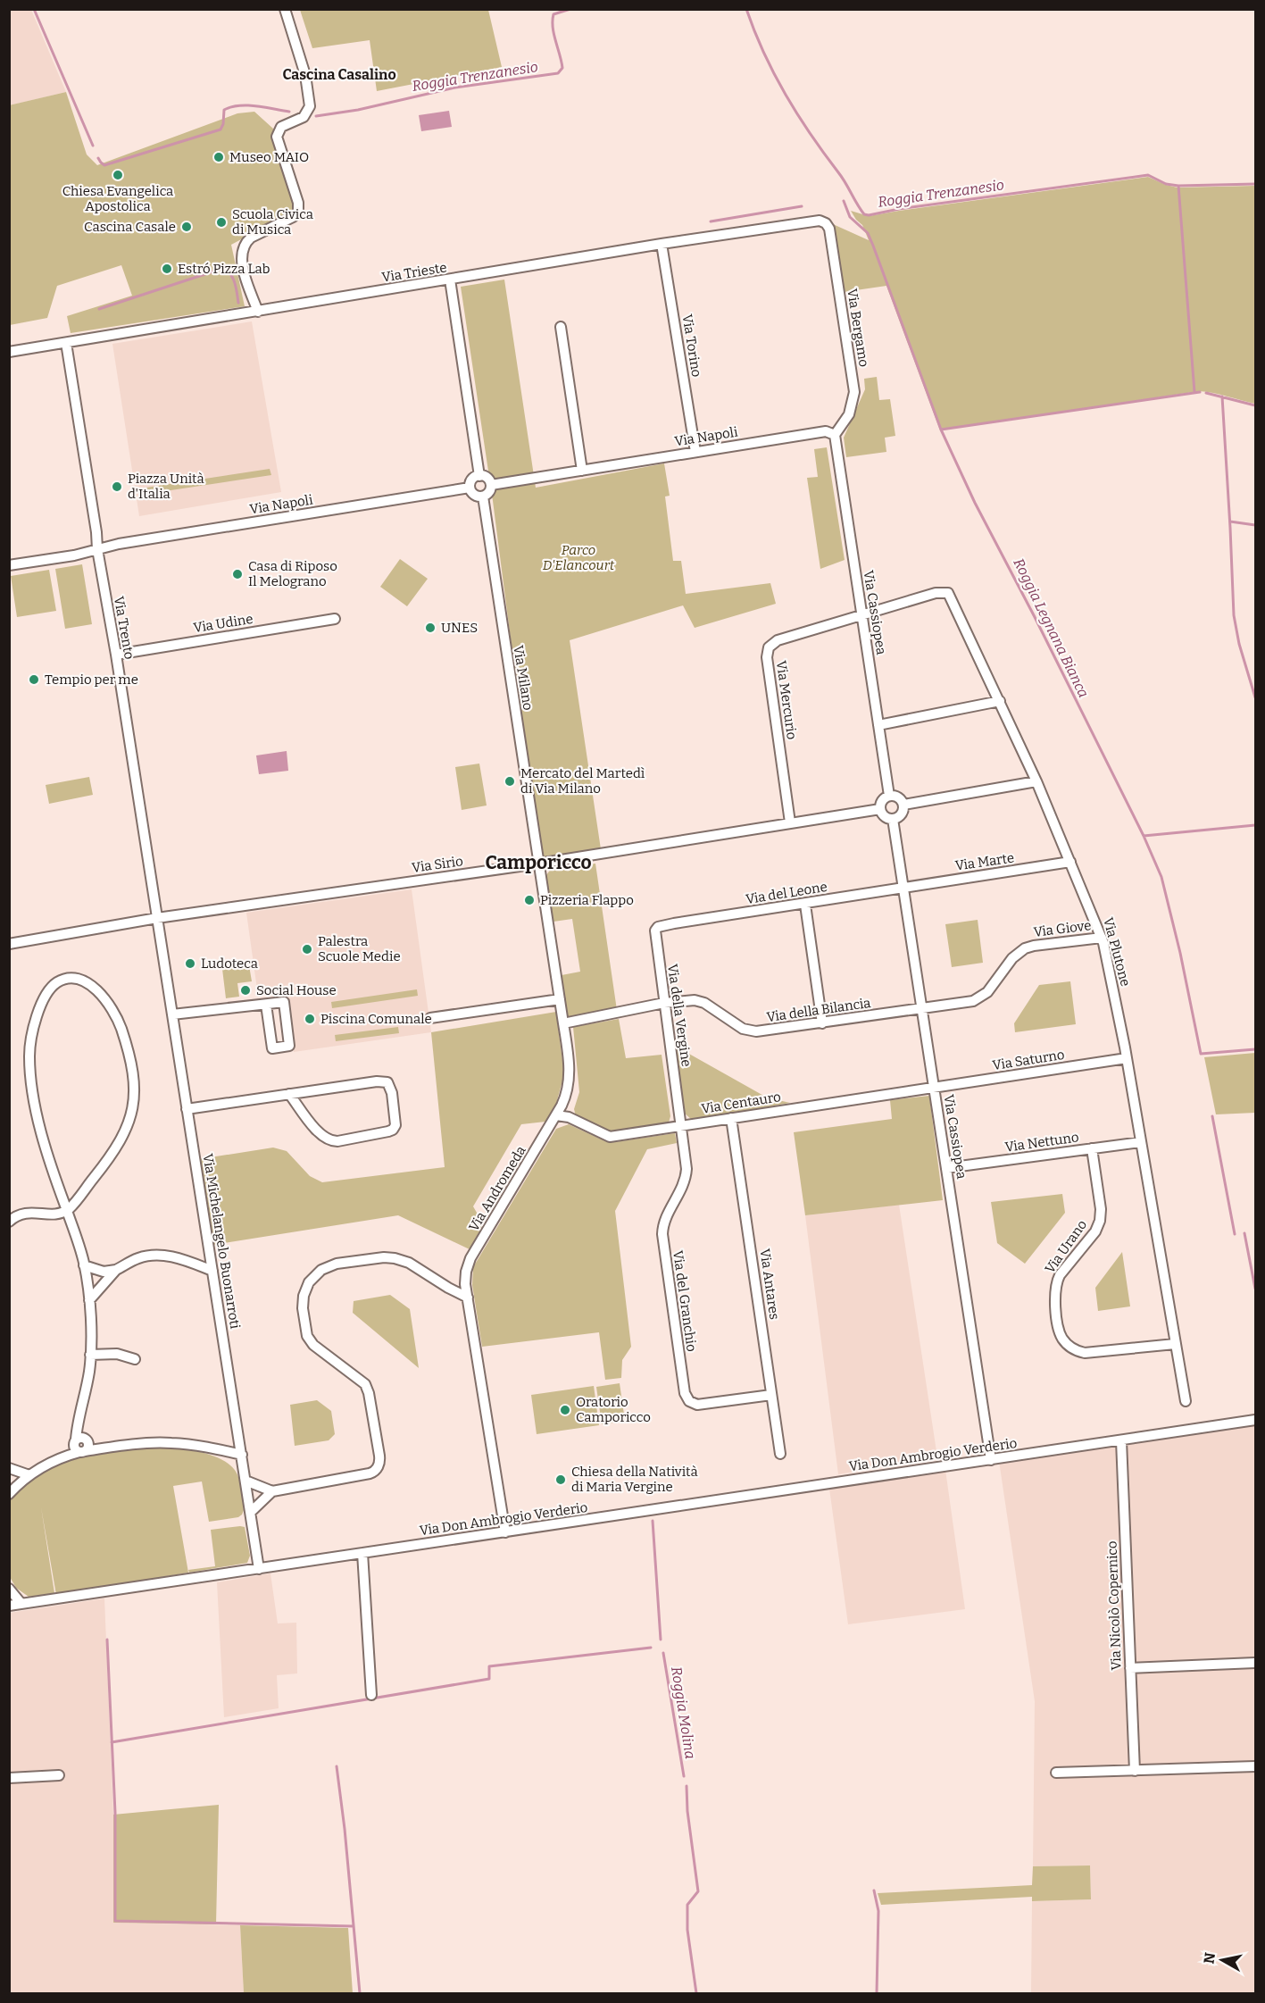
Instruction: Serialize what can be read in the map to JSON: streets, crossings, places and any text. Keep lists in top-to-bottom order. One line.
{"streets":{"street":["Via Trieste","Via Bergamo","Via Torino","Via Napoli","Via Cassiopea","Via Udine","Via Trento","Via Milano","Via Mercurio","Via Marte","Via Sirio","Via del Leone","Via Giove","Via Plutone","Via della Bilancia","Via della Vergine","Via Saturno","Via Centauro","Via Nettuno","Via Andromeda","Via Michelangelo Buonarroti","Via Urano","Via Antares","Via del Granchio","Via Don Ambrogio Verderio","Via Nicolò Copernico"]},"crossings":[["Via Trieste","Via Bergamo"],["Via Trieste","Via Torino"],["Via Trieste","Via Trento"],["Via Bergamo","Via Napoli"],["Via Bergamo","Via Cassiopea"],["Via Torino","Via Napoli"],["Via Napoli","Via Cassiopea"],["Via Napoli","Via Trento"],["Via Napoli","Via Milano"],["Via Cassiopea","Via Mercurio"],["Via Cassiopea","Via Marte"],["Via Cassiopea","Via Sirio"],["Via Cassiopea","Via del Leone"],["Via Cassiopea","Via Giove"],["Via Cassiopea","Via Plutone"],["Via Cassiopea","Via della Bilancia"],["Via Cassiopea","Via Saturno"],["Via Cassiopea","Via Centauro"],["Via Cassiopea","Via Nettuno"],["Via Cassiopea","Via Don Ambrogio Verderio"],["Via Udine","Via Trento"],["Via Trento","Via Sirio"],["Via Trento","Via Michelangelo Buonarroti"],["Via Milano","Via Sirio"],["Via Milano","Via Andromeda"],["Via Mercurio","Via Sirio"],["Via Mercurio","Via Plutone"],["Via Marte","Via del Leone"],["Via Marte","Via Plutone"],["Via Sirio","Via Andromeda"],["Via Sirio","Via Michelangelo Buonarroti"],["Via del Leone","Via della Vergine"],["Via Giove","Via Plutone"],["Via Giove","Via della Bilancia"],["Via Plutone","Via Saturno"],["Via Plutone","Via Nettuno"],["Via Plutone","Via Urano"],["Via della Bilancia","Via della Vergine"],["Via della Bilancia","Via Andromeda"],["Via della Vergine","Via Centauro"],["Via della Vergine","Via del Granchio"],["Via Saturno","Via Centauro"],["Via Centauro","Via Andromeda"],["Via Centauro","Via Antares"],["Via Centauro","Via del Granchio"],["Via Nettuno","Via Urano"],["Via Andromeda","Via Don Ambrogio Verderio"],["Via Michelangelo Buonarroti","Via Don Ambrogio Verderio"],["Via Antares","Via del Granchio"],["Via Don Ambrogio Verderio","Via Nicolò Copernico"]],"districts":["Cascina Casalino","Camporicco"],"water":["Roggia Trenzanesio","Roggia Legnana Bianca","Roggia Molina"],"parks":["Parco D'Elancourt"],"places":["Museo MAIO","Chiesa Evangelica Apostolica","Scuola Civica di Musica","Cascina Casale","Estró Pizza Lab","Piazza Unità d'Italia","Casa di Riposo Il Melograno","UNES","Tempio per me","Mercato del Martedì di Via Milano","Pizzeria Flappo","Palestra Scuole Medie","Ludoteca","Social House","Piscina Comunale","Oratorio Camporicco","Chiesa della Natività di Maria Vergine"],"north":"left"}
